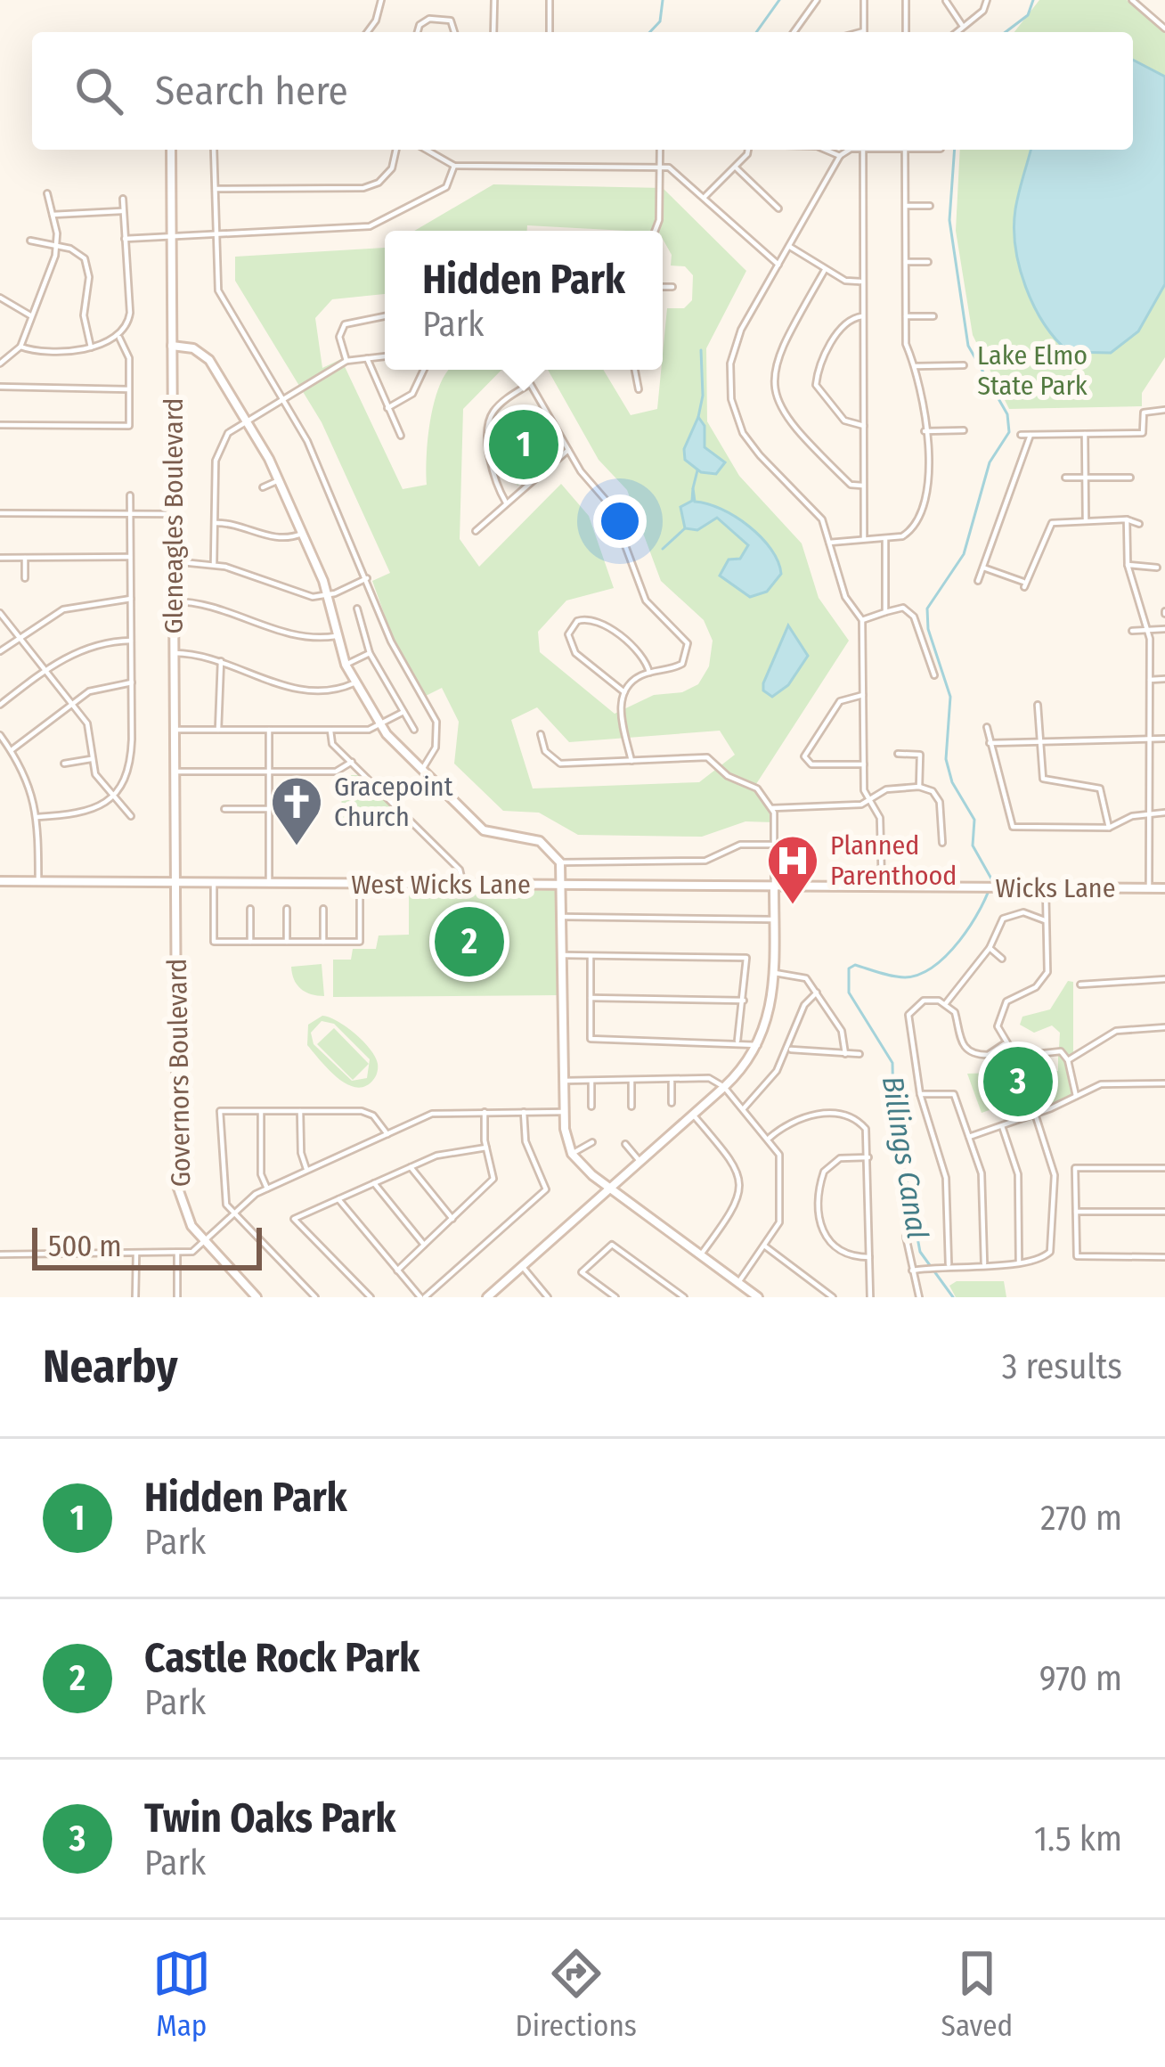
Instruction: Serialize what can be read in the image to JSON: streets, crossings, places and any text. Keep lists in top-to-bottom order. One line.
{"streets":{"street":["Gleneagles Boulevard","West Wicks Lane","Wicks Lane","Governors Boulevard"]},"crossings":[["Gleneagles Boulevard","West Wicks Lane"],["Gleneagles Boulevard","Governors Boulevard"],["West Wicks Lane","Wicks Lane"],["West Wicks Lane","Governors Boulevard"]],"water":["Billings Canal"],"parks":["Lake Elmo State Park"],"places":{"church":["Gracepoint Church"],"hospital":["Planned Parenthood"]},"scale_bar":"500 m","page":{"search":"Search here","popup":["Hidden Park","Park"],"pins":["1","2","3"],"scale":"500 m","heading":["Nearby","3 results"],"list":[{"mark":"1","name":"Hidden Park","note":"Park","value":"270 m"},{"mark":"2","name":"Castle Rock Park","note":"Park","value":"970 m"},{"mark":"3","name":"Twin Oaks Park","note":"Park","value":"1.5 km"}],"nav":["Map","Directions","Saved"]}}
